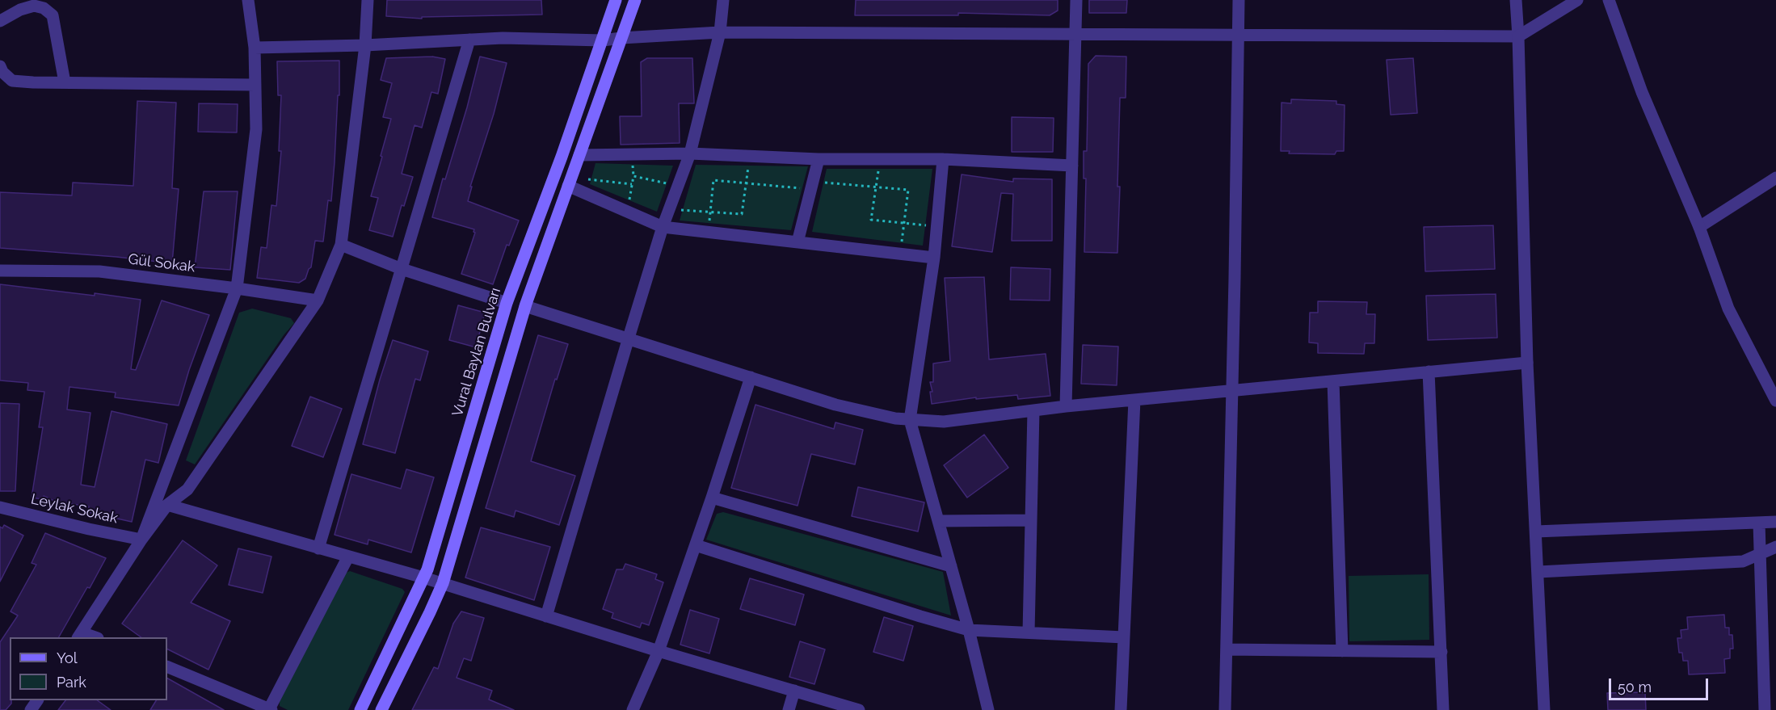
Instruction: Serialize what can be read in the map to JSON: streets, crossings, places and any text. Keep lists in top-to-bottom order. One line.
{"streets":{"main road":["Vural Baylan Bulvarı"],"street":["Gül Sokak","Leylak Sokak"]},"legend":["Yol","Park"],"scale_bar":"50 m"}
